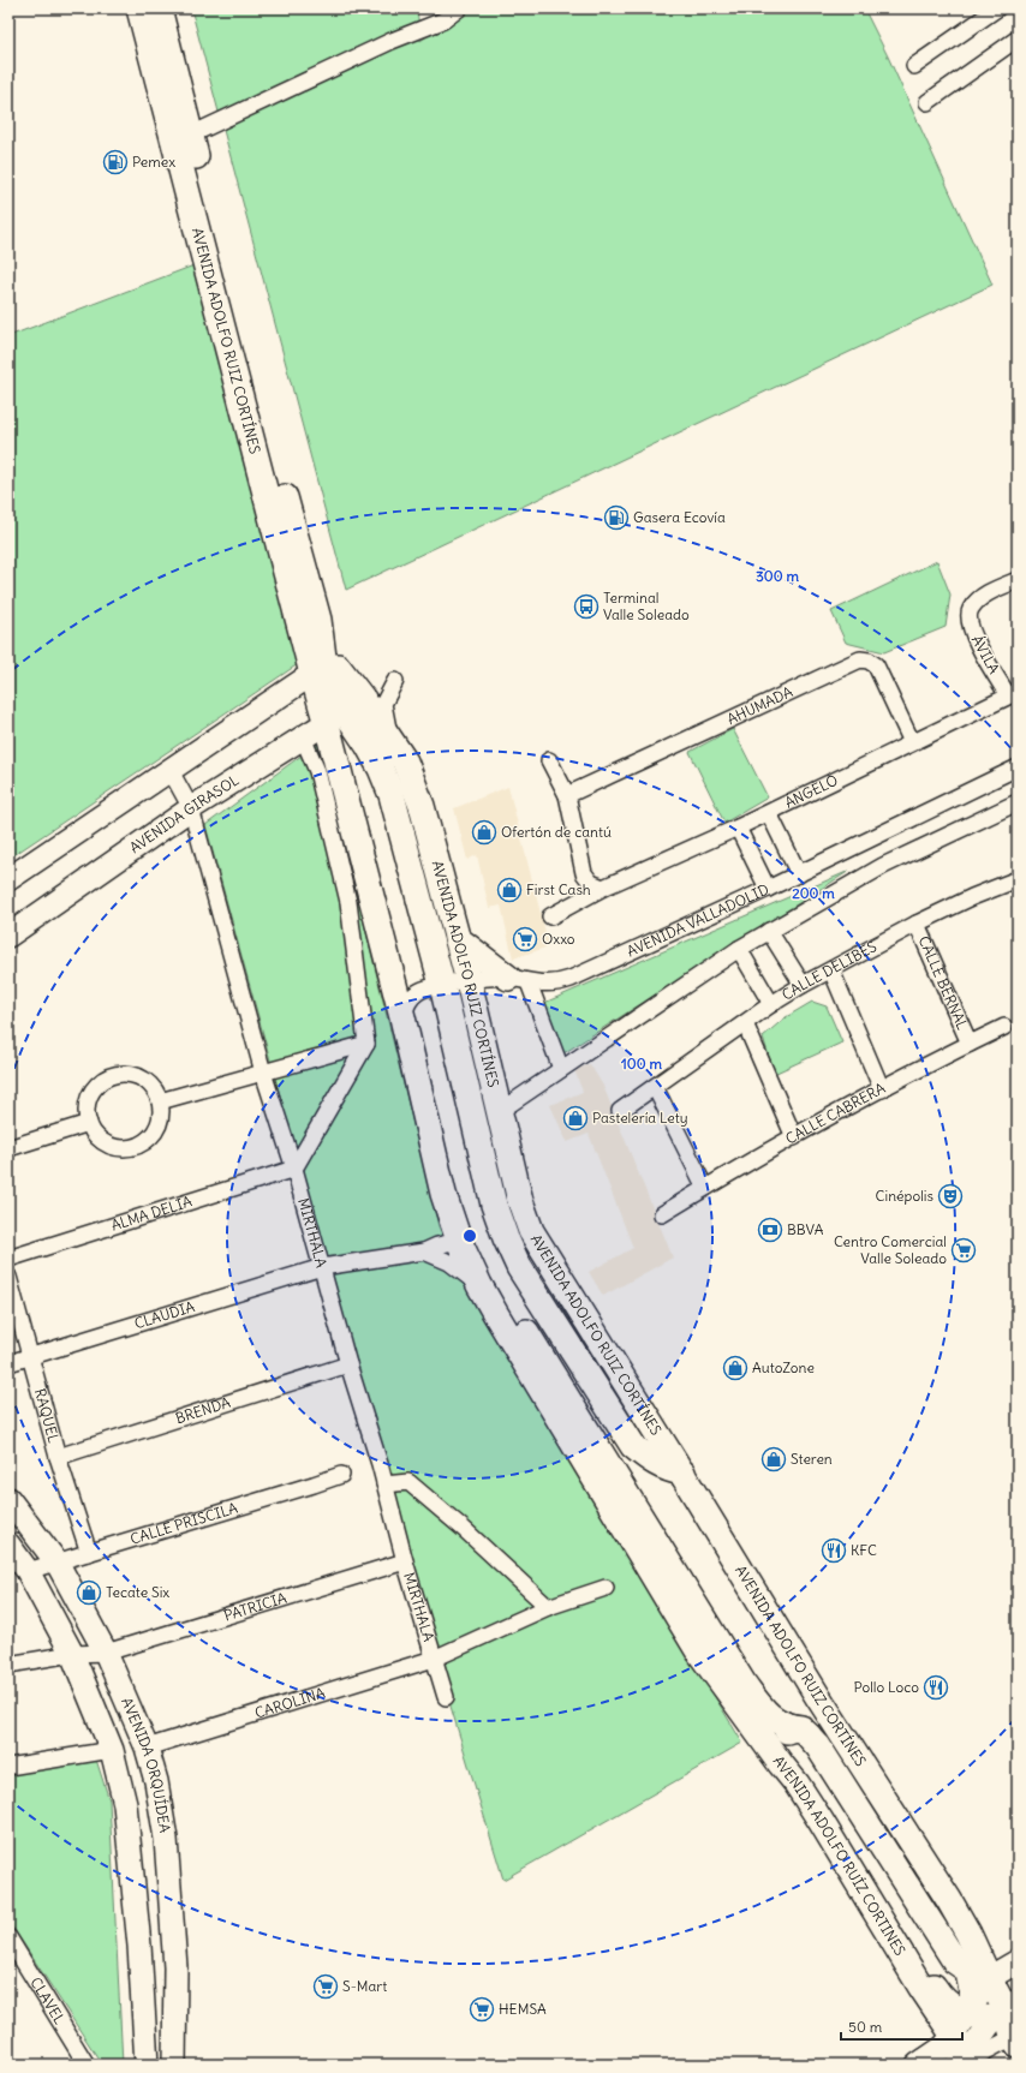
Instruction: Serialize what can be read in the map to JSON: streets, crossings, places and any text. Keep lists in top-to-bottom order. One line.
{"streets":{"main road":["AVENIDA ADOLFO RUIZ CORTÍNES","AVENIDA ADOLFO RUÍZ CORTINES"],"street":["ÁVILA","AHUMADA","ÁNGELO","AVENIDA GIRASOL","AVENIDA VALLADOLID","CALLE DELIBES","CALLE BERNAL","CALLE CABRERA","ALMA DELIA","MIRTHALA","CLAUDIA","BRENDA","RAQUEL","CALLE PRISCILA","PATRICIA","CAROLINA","AVENIDA ORQUÍDEA","CLAVEL"]},"crossings":[["AVENIDA ADOLFO RUIZ CORTÍNES","AVENIDA GIRASOL"],["AVENIDA ADOLFO RUIZ CORTÍNES","AVENIDA VALLADOLID"],["AVENIDA ADOLFO RUIZ CORTÍNES","CLAUDIA"],["AVENIDA ADOLFO RUIZ CORTÍNES","AVENIDA ADOLFO RUÍZ CORTINES"],["ÁVILA","ÁNGELO"],["AHUMADA","ÁNGELO"],["AVENIDA GIRASOL","MIRTHALA"],["CALLE DELIBES","CALLE BERNAL"],["CALLE BERNAL","CALLE CABRERA"],["ALMA DELIA","MIRTHALA"],["MIRTHALA","CLAUDIA"],["MIRTHALA","BRENDA"],["MIRTHALA","PATRICIA"],["MIRTHALA","CAROLINA"],["CLAUDIA","RAQUEL"],["BRENDA","RAQUEL"],["RAQUEL","CALLE PRISCILA"],["CALLE PRISCILA","AVENIDA ORQUÍDEA"],["PATRICIA","AVENIDA ORQUÍDEA"],["CAROLINA","AVENIDA ORQUÍDEA"]],"places":{"fuel station":["Pemex","Gasera Ecovía"],"bus stop":["Terminal Valle Soleado"],"shop":["Ofertón de cantú","First Cash","Pastelería Lety","AutoZone","Steren","Tecate Six"],"supermarket":["Oxxo","Centro Comercial Valle Soleado","S-Mart","HEMSA"],"theatre":["Cinépolis"],"bank":["BBVA"],"restaurant":["KFC","Pollo Loco"]},"scale_bar":"50 m","rings":["300 m","200 m","100 m"]}
